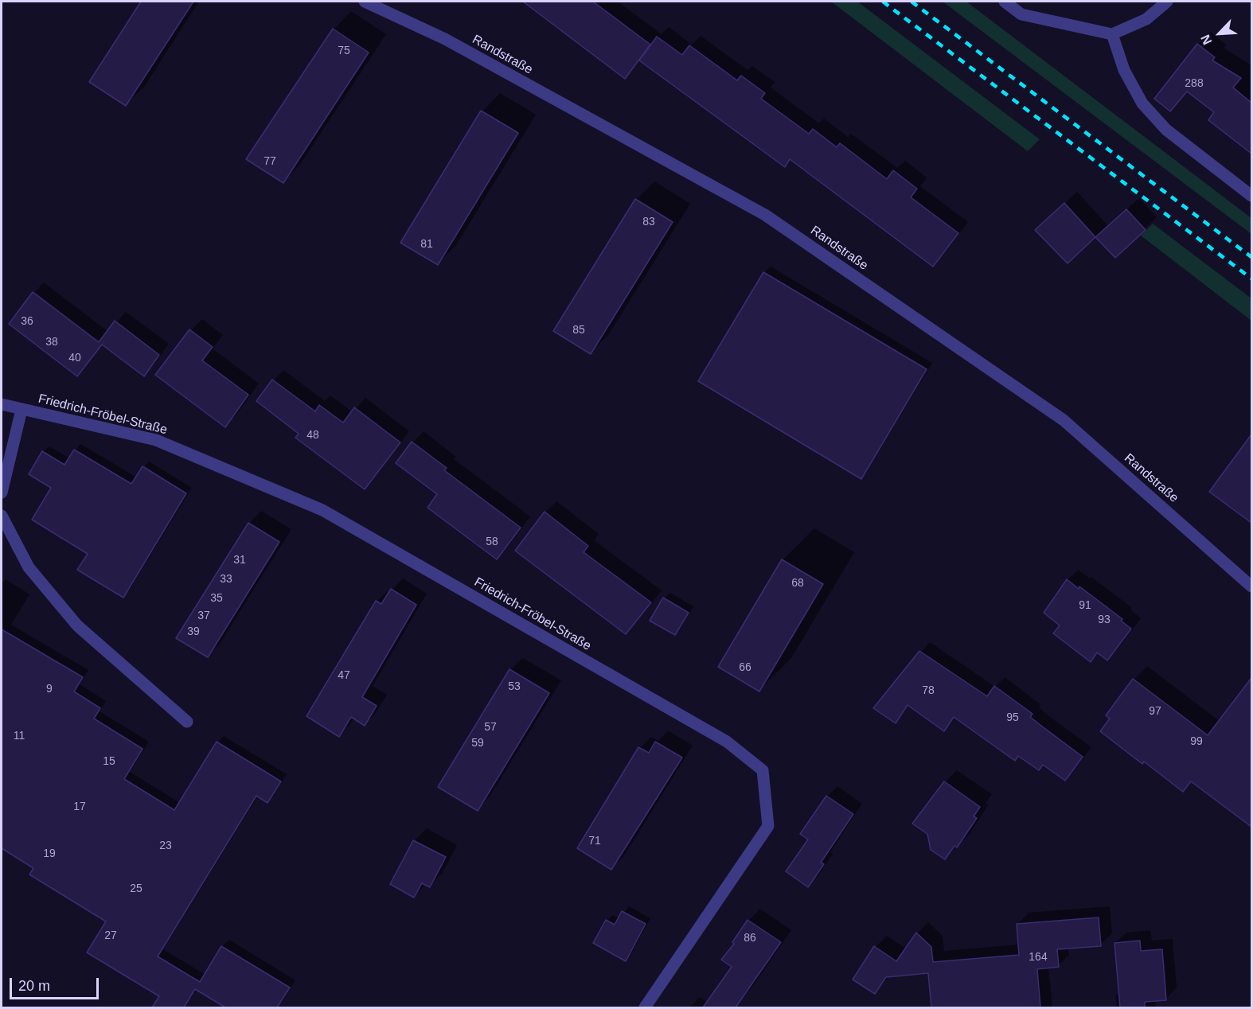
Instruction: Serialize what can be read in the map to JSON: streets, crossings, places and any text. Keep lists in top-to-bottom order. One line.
{"streets":{"street":["Randstraße","Friedrich-Fröbel-Straße"]},"house_numbers":["75","288","77","83","81","36","85","38","40","48","58","31","33","68","35","91","37","93","39","66","47","53","9","78","97","95","57","11","99","59","15","17","71","23","19","25","27","86","164"],"scale_bar":"20 m","north":"bottom left"}
